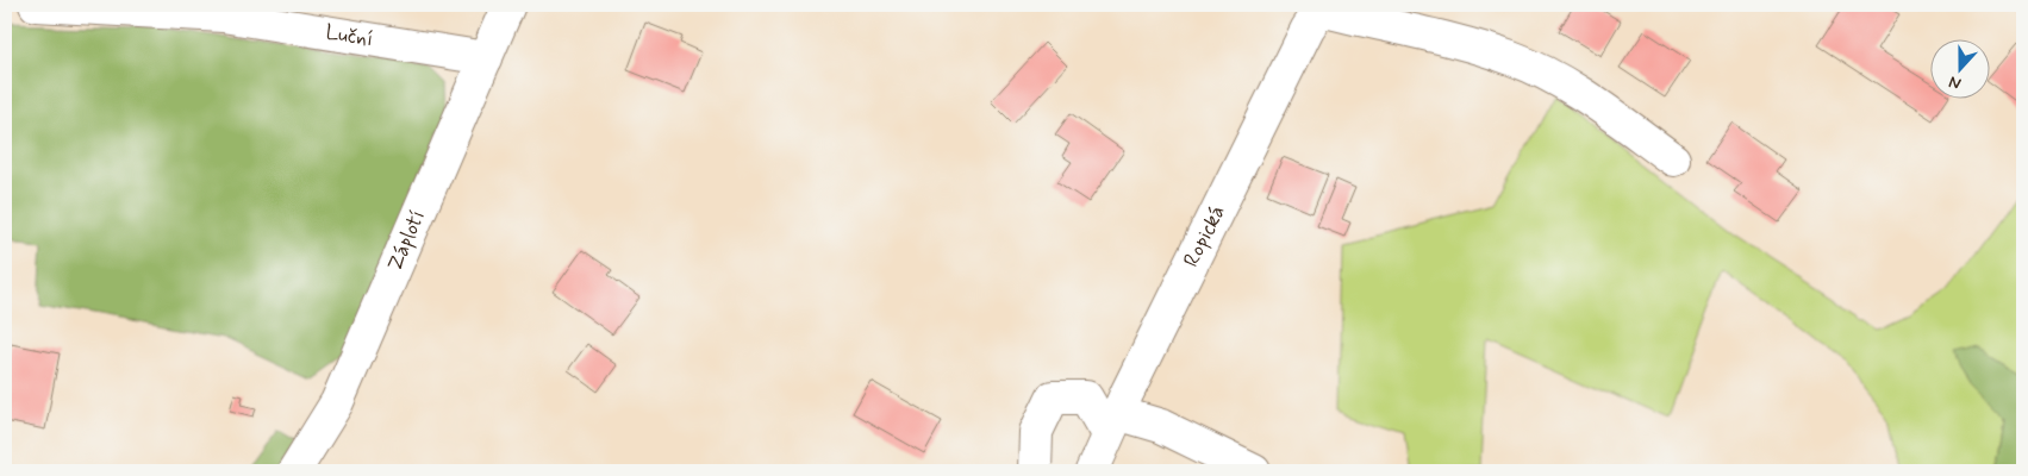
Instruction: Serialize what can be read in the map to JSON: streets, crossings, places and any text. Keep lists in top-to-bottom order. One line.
{"streets":{"street":["Luční","Ropická","Záplotí"]},"crossings":[["Luční","Záplotí"]],"north":"bottom"}
